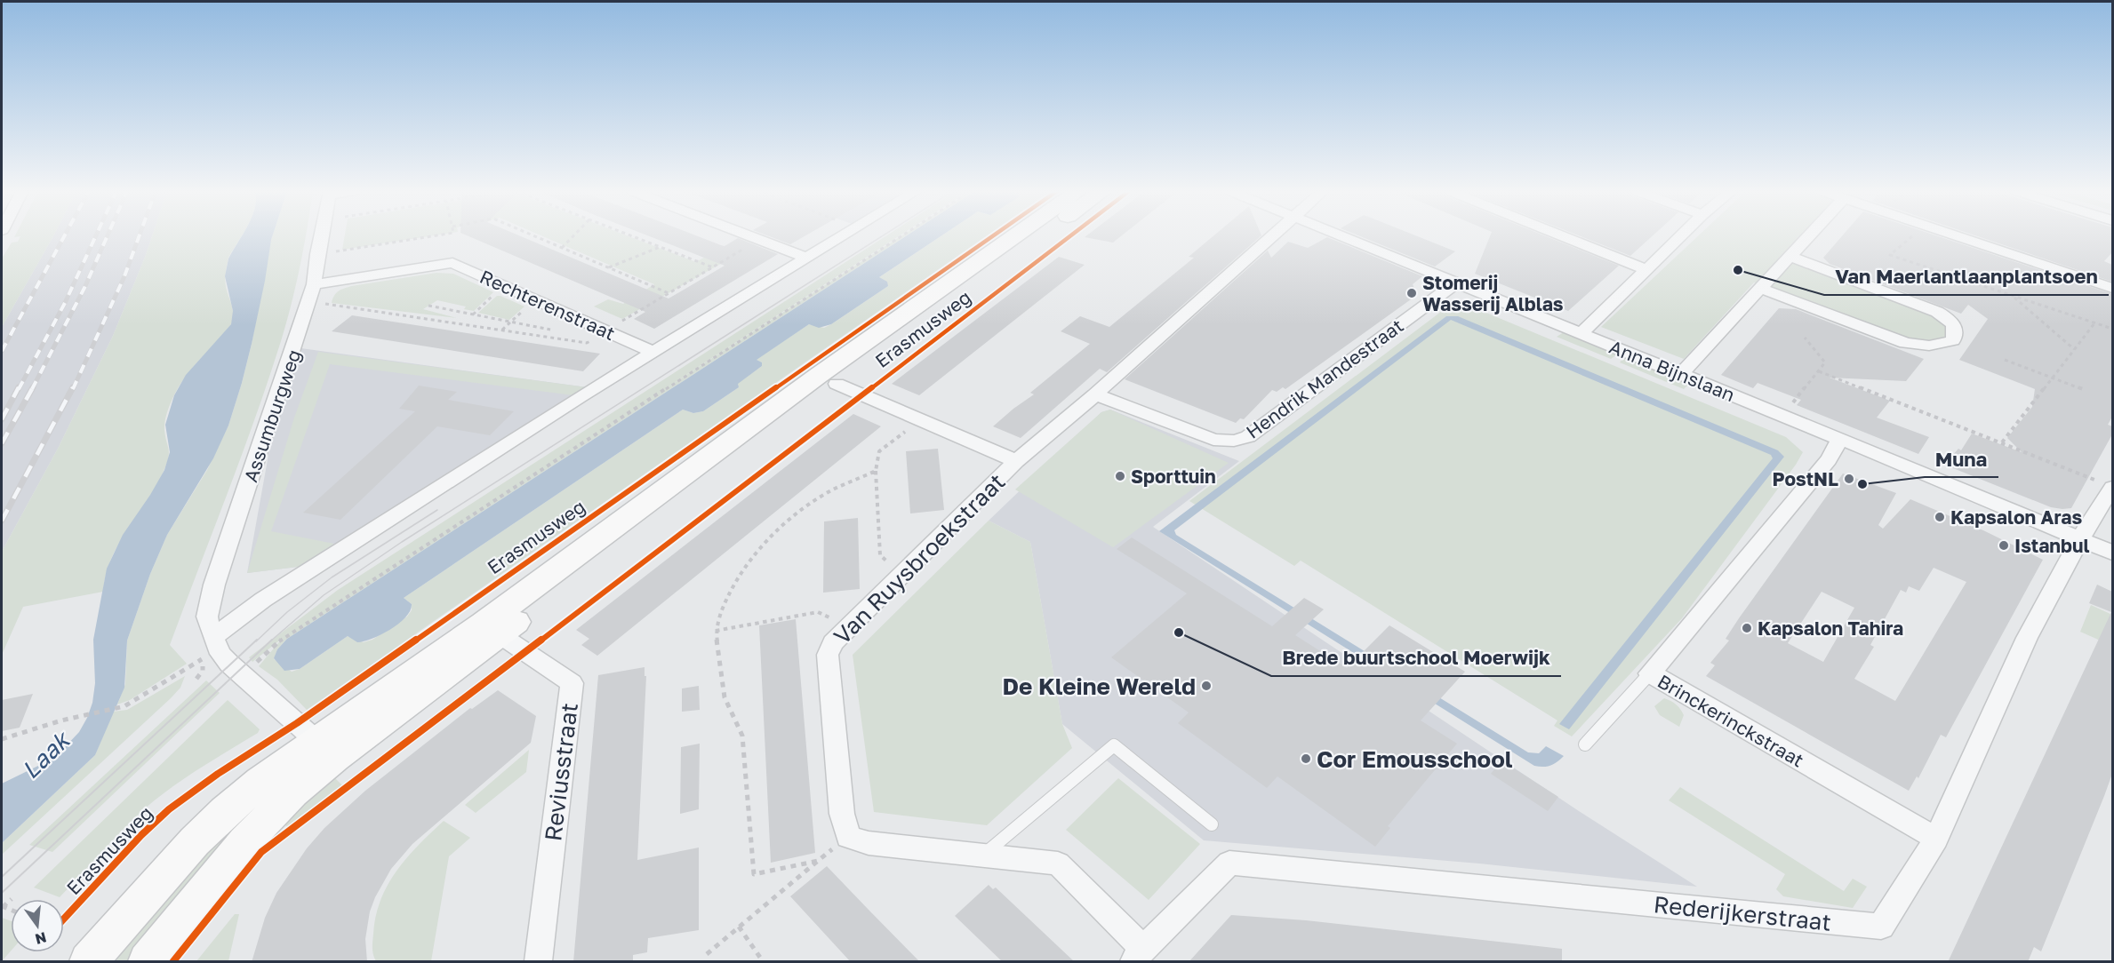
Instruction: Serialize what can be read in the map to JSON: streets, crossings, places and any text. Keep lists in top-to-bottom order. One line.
{"streets":{"main road":["Erasmusweg"],"street":["Rechterenstraat","Anna Bijnslaan","Hendrik Mandestraat","Assumburgweg","Van Ruysbroekstraat","Brinckerinckstraat","Reviusstraat","Rederijkerstraat"]},"crossings":[["Rechterenstraat","Assumburgweg"],["Erasmusweg","Van Ruysbroekstraat"],["Erasmusweg","Reviusstraat"],["Anna Bijnslaan","Hendrik Mandestraat"],["Anna Bijnslaan","Brinckerinckstraat"],["Anna Bijnslaan","Rederijkerstraat"],["Hendrik Mandestraat","Van Ruysbroekstraat"],["Brinckerinckstraat","Rederijkerstraat"]],"water":["Laak"],"places":["Van Maerlantlaanplantsoen","Stomerij Wasserij Alblas","Sporttuin","PostNL","Muna","Kapsalon Aras","Istanbul","Kapsalon Tahira","Brede buurtschool Moerwijk","De Kleine Wereld","Cor Emousschool"],"north":"bottom"}
